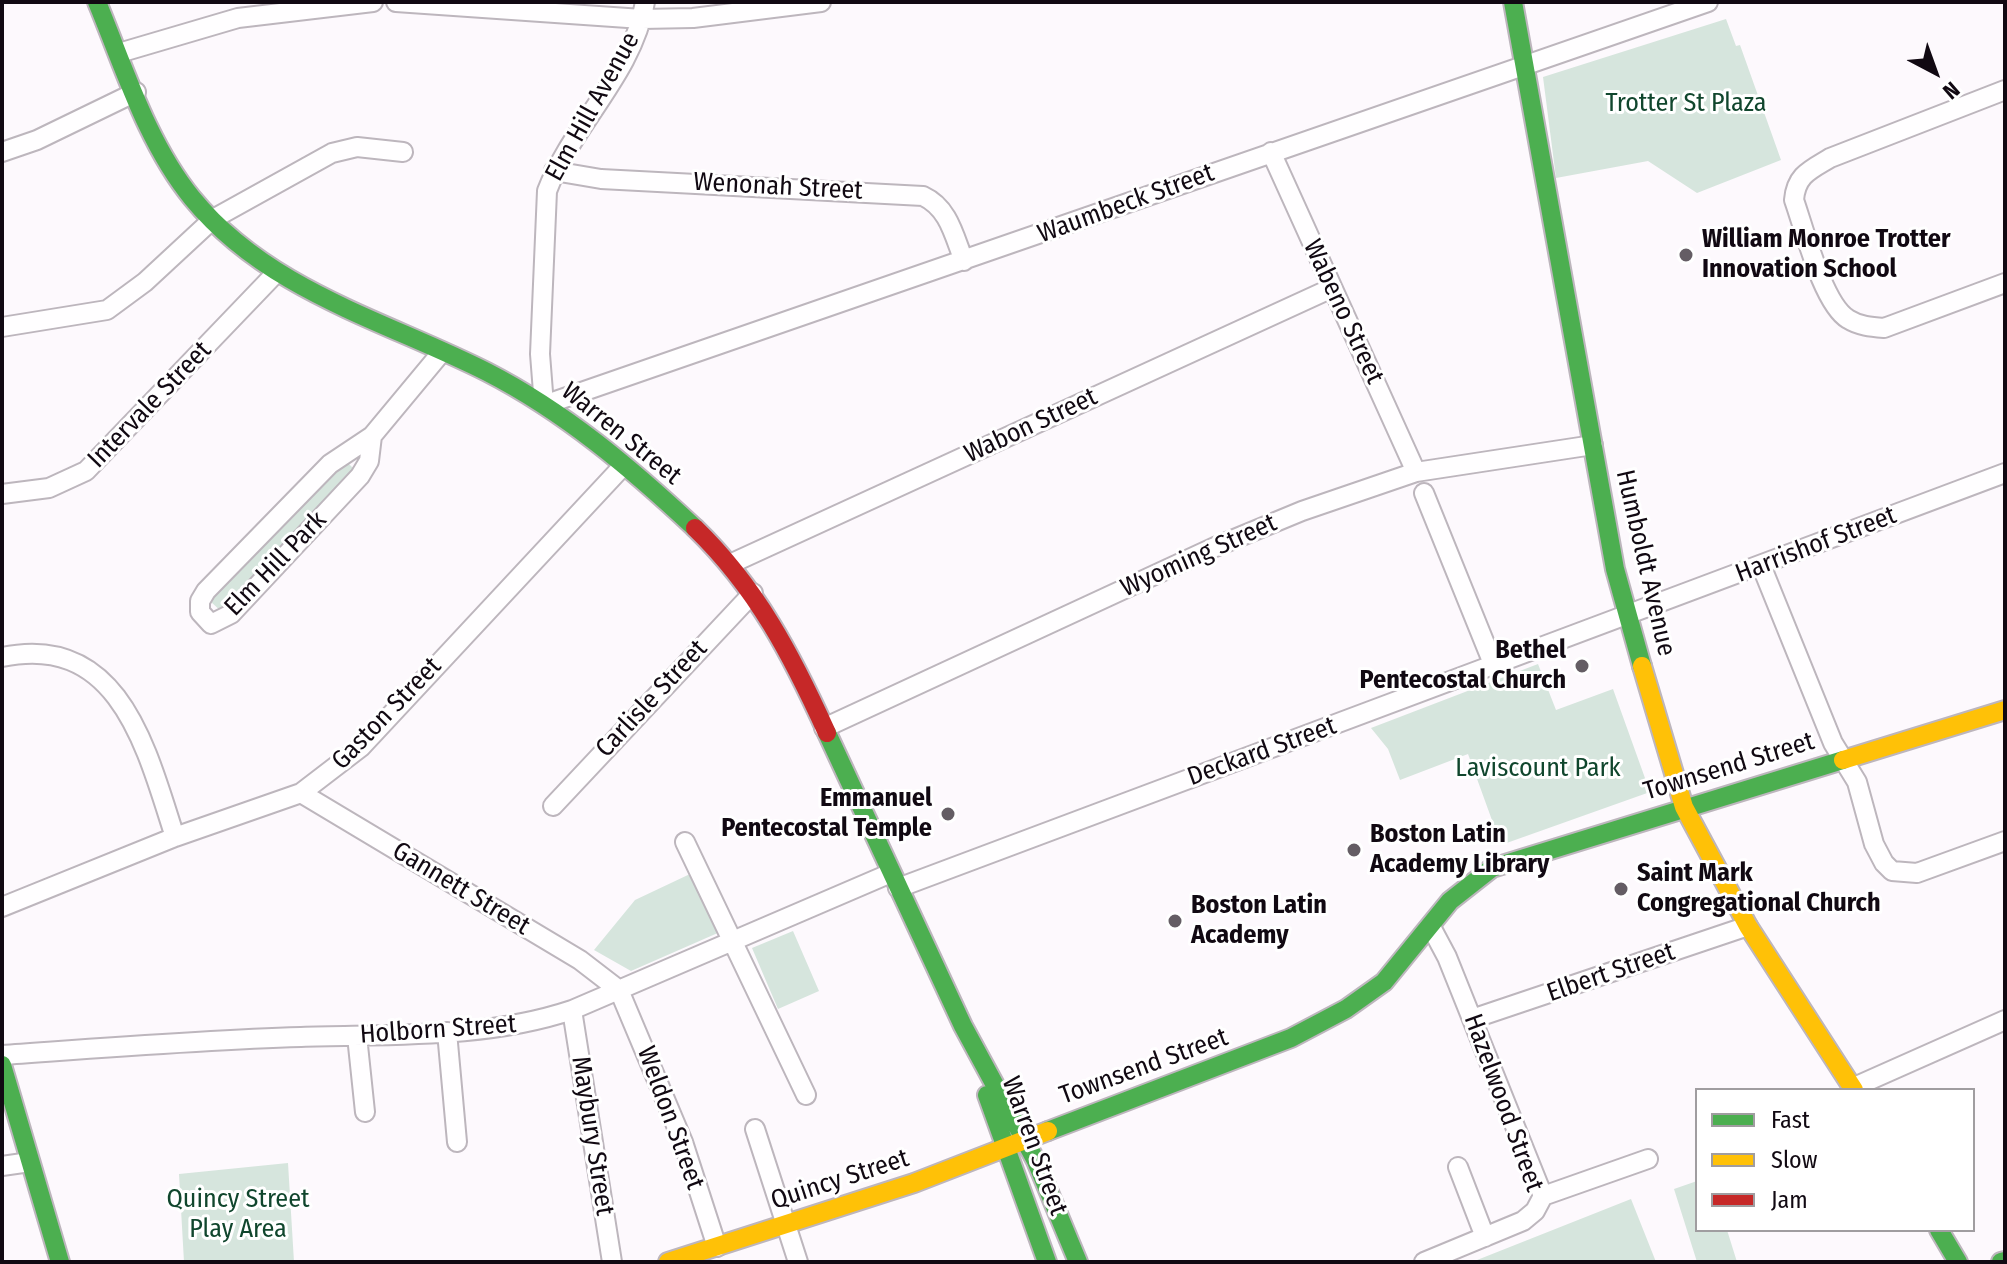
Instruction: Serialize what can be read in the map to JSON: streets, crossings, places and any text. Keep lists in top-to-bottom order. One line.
{"streets":{"main road":["Warren Street","Humboldt Avenue","Townsend Street","Quincy Street"],"street":["Elm Hill Avenue","Wenonah Street","Waumbeck Street","Wabeno Street","Intervale Street","Wabon Street","Harrishof Street","Wyoming Street","Elm Hill Park","Carlisle Street","Gaston Street","Deckard Street","Gannett Street","Elbert Street","Holborn Street","Hazelwood Street","Weldon Street","Maybury Street"]},"crossings":[["Elm Hill Avenue","Wenonah Street"],["Elm Hill Avenue","Waumbeck Street"],["Elm Hill Avenue","Warren Street"],["Wenonah Street","Waumbeck Street"],["Waumbeck Street","Wabeno Street"],["Waumbeck Street","Warren Street"],["Waumbeck Street","Humboldt Avenue"],["Wabeno Street","Wabon Street"],["Wabeno Street","Wyoming Street"],["Intervale Street","Warren Street"],["Wabon Street","Warren Street"],["Warren Street","Wyoming Street"],["Warren Street","Elm Hill Park"],["Warren Street","Carlisle Street"],["Warren Street","Gaston Street"],["Warren Street","Deckard Street"],["Warren Street","Townsend Street"],["Warren Street","Holborn Street"],["Warren Street","Quincy Street"],["Harrishof Street","Humboldt Avenue"],["Harrishof Street","Deckard Street"],["Wyoming Street","Humboldt Avenue"],["Humboldt Avenue","Deckard Street"],["Humboldt Avenue","Townsend Street"],["Humboldt Avenue","Elbert Street"],["Gaston Street","Gannett Street"],["Deckard Street","Holborn Street"],["Townsend Street","Hazelwood Street"],["Townsend Street","Quincy Street"],["Gannett Street","Holborn Street"],["Gannett Street","Weldon Street"],["Elbert Street","Hazelwood Street"],["Holborn Street","Weldon Street"],["Holborn Street","Maybury Street"],["Weldon Street","Quincy Street"]],"parks":["Trotter St Plaza","Laviscount Park","Quincy Street Play Area"],"places":["William Monroe Trotter Innovation School","Bethel Pentecostal Church","Emmanuel Pentecostal Temple","Boston Latin Academy Library","Saint Mark Congregational Church","Boston Latin Academy"],"legend":["Fast","Slow","Jam"],"north":"bottom right"}
